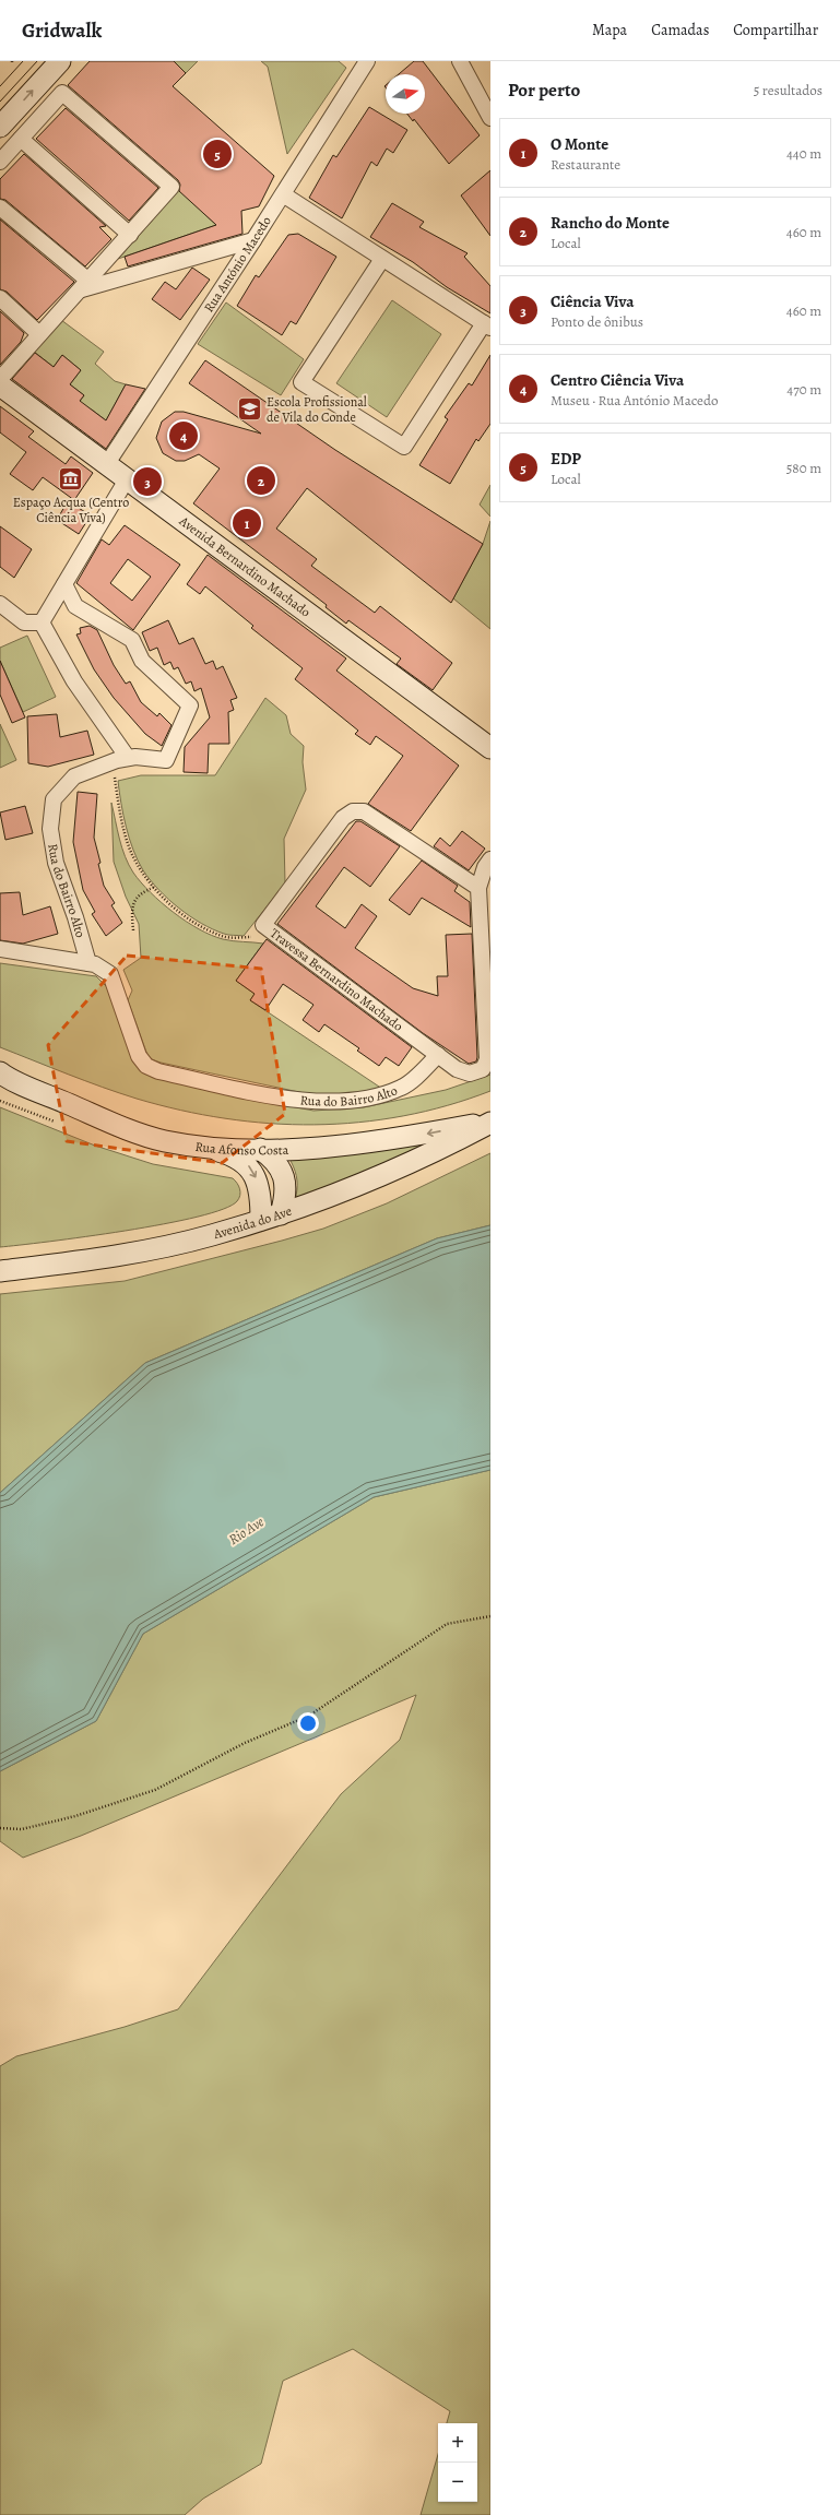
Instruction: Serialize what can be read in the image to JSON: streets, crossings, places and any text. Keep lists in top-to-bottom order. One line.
{"streets":{"street":["Rua António Macedo","Avenida Bernardino Machado","Rua do Bairro Alto","Travessa Bernardino Machado","Rua Afonso Costa","Avenida do Ave"]},"crossings":[["Rua António Macedo","Avenida Bernardino Machado"],["Rua do Bairro Alto","Travessa Bernardino Machado"],["Rua Afonso Costa","Avenida do Ave"]],"one_way":["Rua Afonso Costa"],"water":["Rio Ave"],"places":{"school or university":["Escola Profissional de Vila do Conde"],"museum":["Espaço Acqua (Centro Ciência Viva)"]},"north":"right","page":{"header":"Gridwalk","nav":["Mapa","Camadas","Compartilhar"],"heading":["Por perto","5 resultados"],"list":[{"mark":"1","name":"O Monte","note":"Restaurante","value":"440 m"},{"mark":"2","name":"Rancho do Monte","note":"Local","value":"460 m"},{"mark":"3","name":"Ciência Viva","note":"Ponto de ônibus","value":"460 m"},{"mark":"4","name":"Centro Ciência Viva","note":"Museu · Rua António Macedo","value":"470 m"},{"mark":"5","name":"EDP","note":"Local","value":"580 m"}],"pins":["5","4","2","3","1"],"map_buttons":["+","−"]}}
